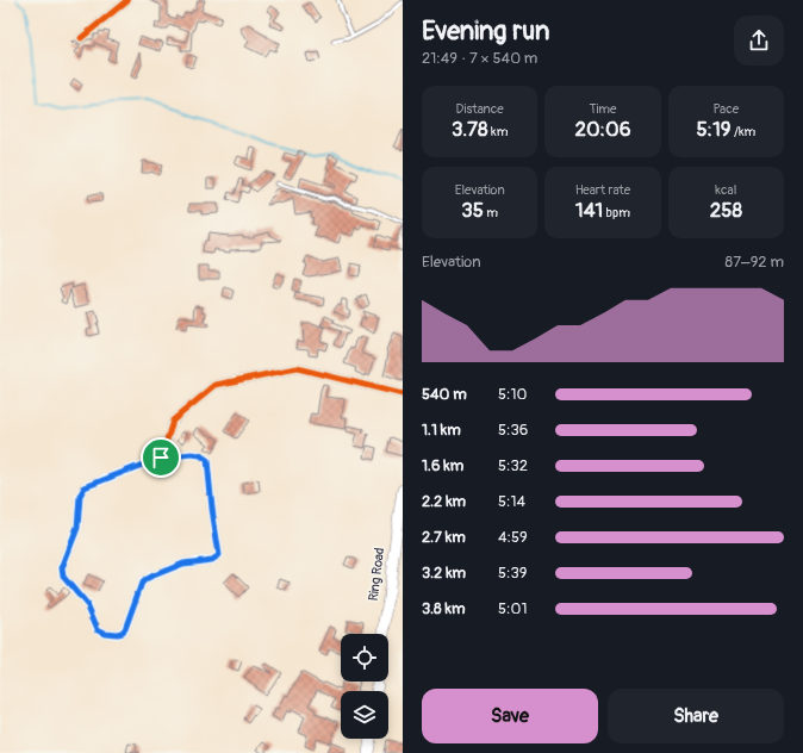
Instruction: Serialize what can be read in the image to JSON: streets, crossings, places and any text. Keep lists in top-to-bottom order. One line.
{"streets":{"main road":["Ring Road"]},"page":{"heading":["Evening run","21:49 · 7 × 540 m"],"stats":[["Distance","3.78 km"],["Time","20:06"],["Pace","5:19 /km"],["Elevation","35 m"],["Heart rate","141 bpm"],["kcal","258"]],"chart":["Elevation","87–92 m"],"list":[{"name":"540 m","note":"5:10"},{"name":"1.1 km","note":"5:36"},{"name":"1.6 km","note":"5:32"},{"name":"2.2 km","note":"5:14"},{"name":"2.7 km","note":"4:59"},{"name":"3.2 km","note":"5:39"},{"name":"3.8 km","note":"5:01"}],"buttons":["Save","Share"]}}
